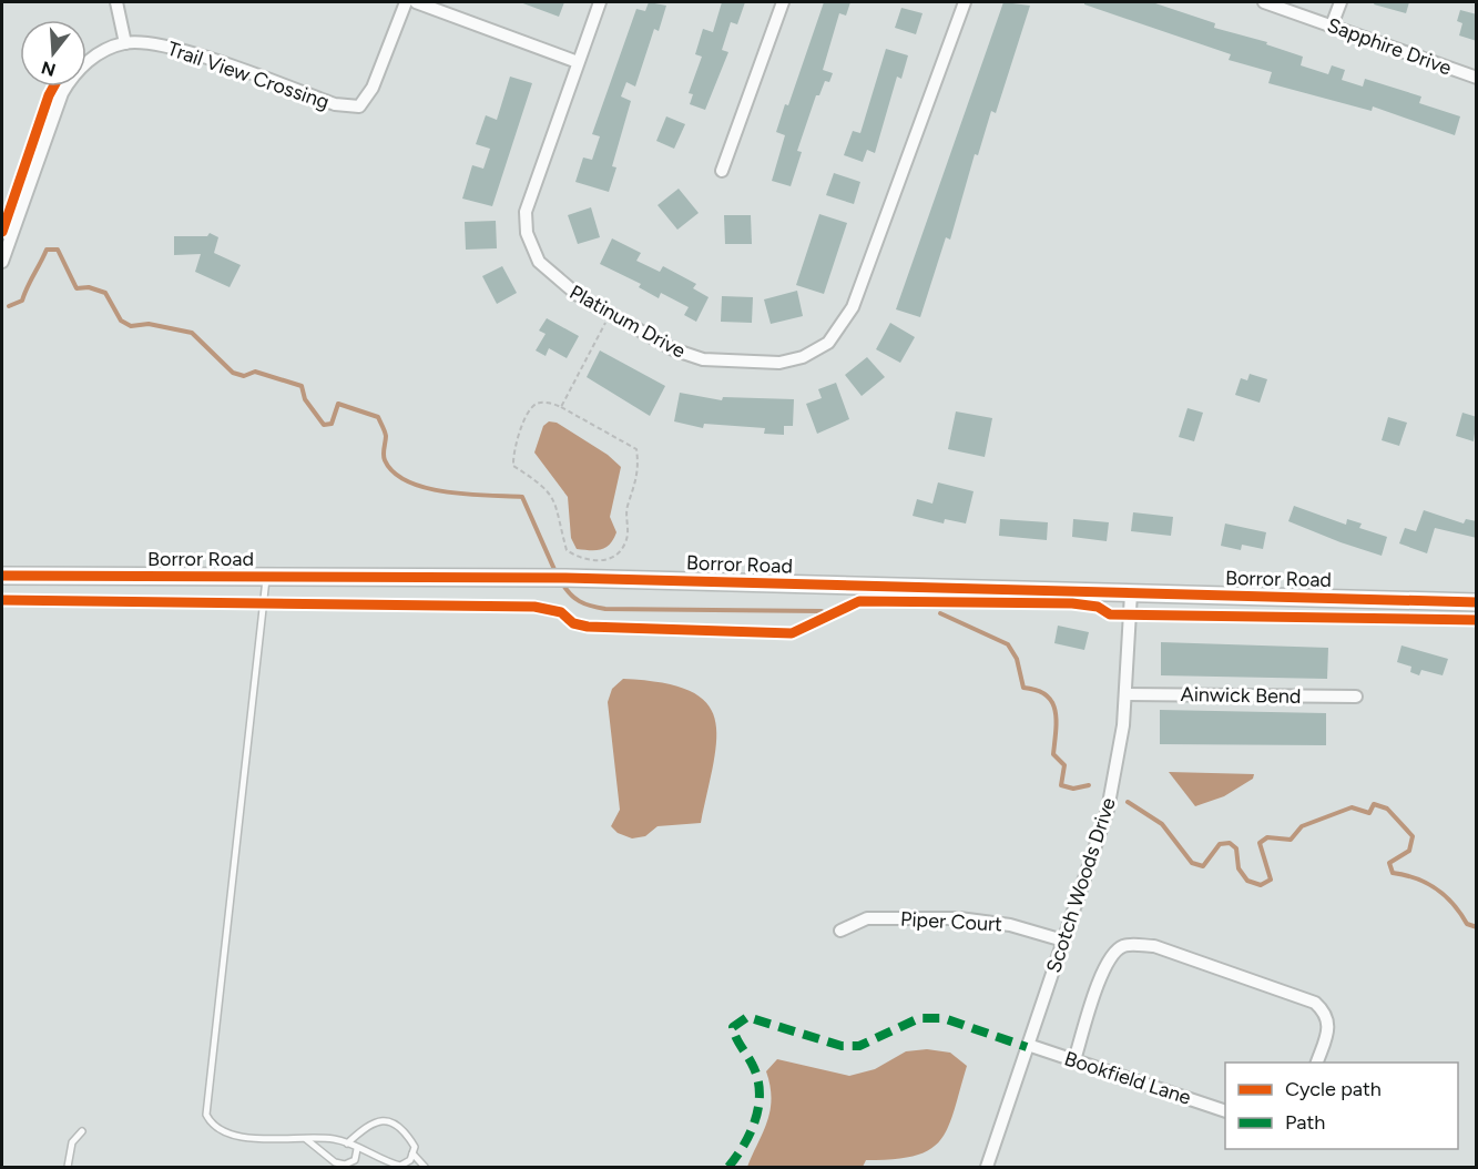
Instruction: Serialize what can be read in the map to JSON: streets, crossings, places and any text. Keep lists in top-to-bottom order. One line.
{"streets":{"street":["Sapphire Drive","Trail View Crossing","Platinum Drive","Borror Road","Ainwick Bend","Scotch Woods Drive","Piper Court","Bookfield Lane"]},"crossings":[["Borror Road","Scotch Woods Drive"],["Ainwick Bend","Scotch Woods Drive"],["Scotch Woods Drive","Piper Court"],["Scotch Woods Drive","Bookfield Lane"]],"legend":["Cycle path","Path"],"north":"bottom"}
